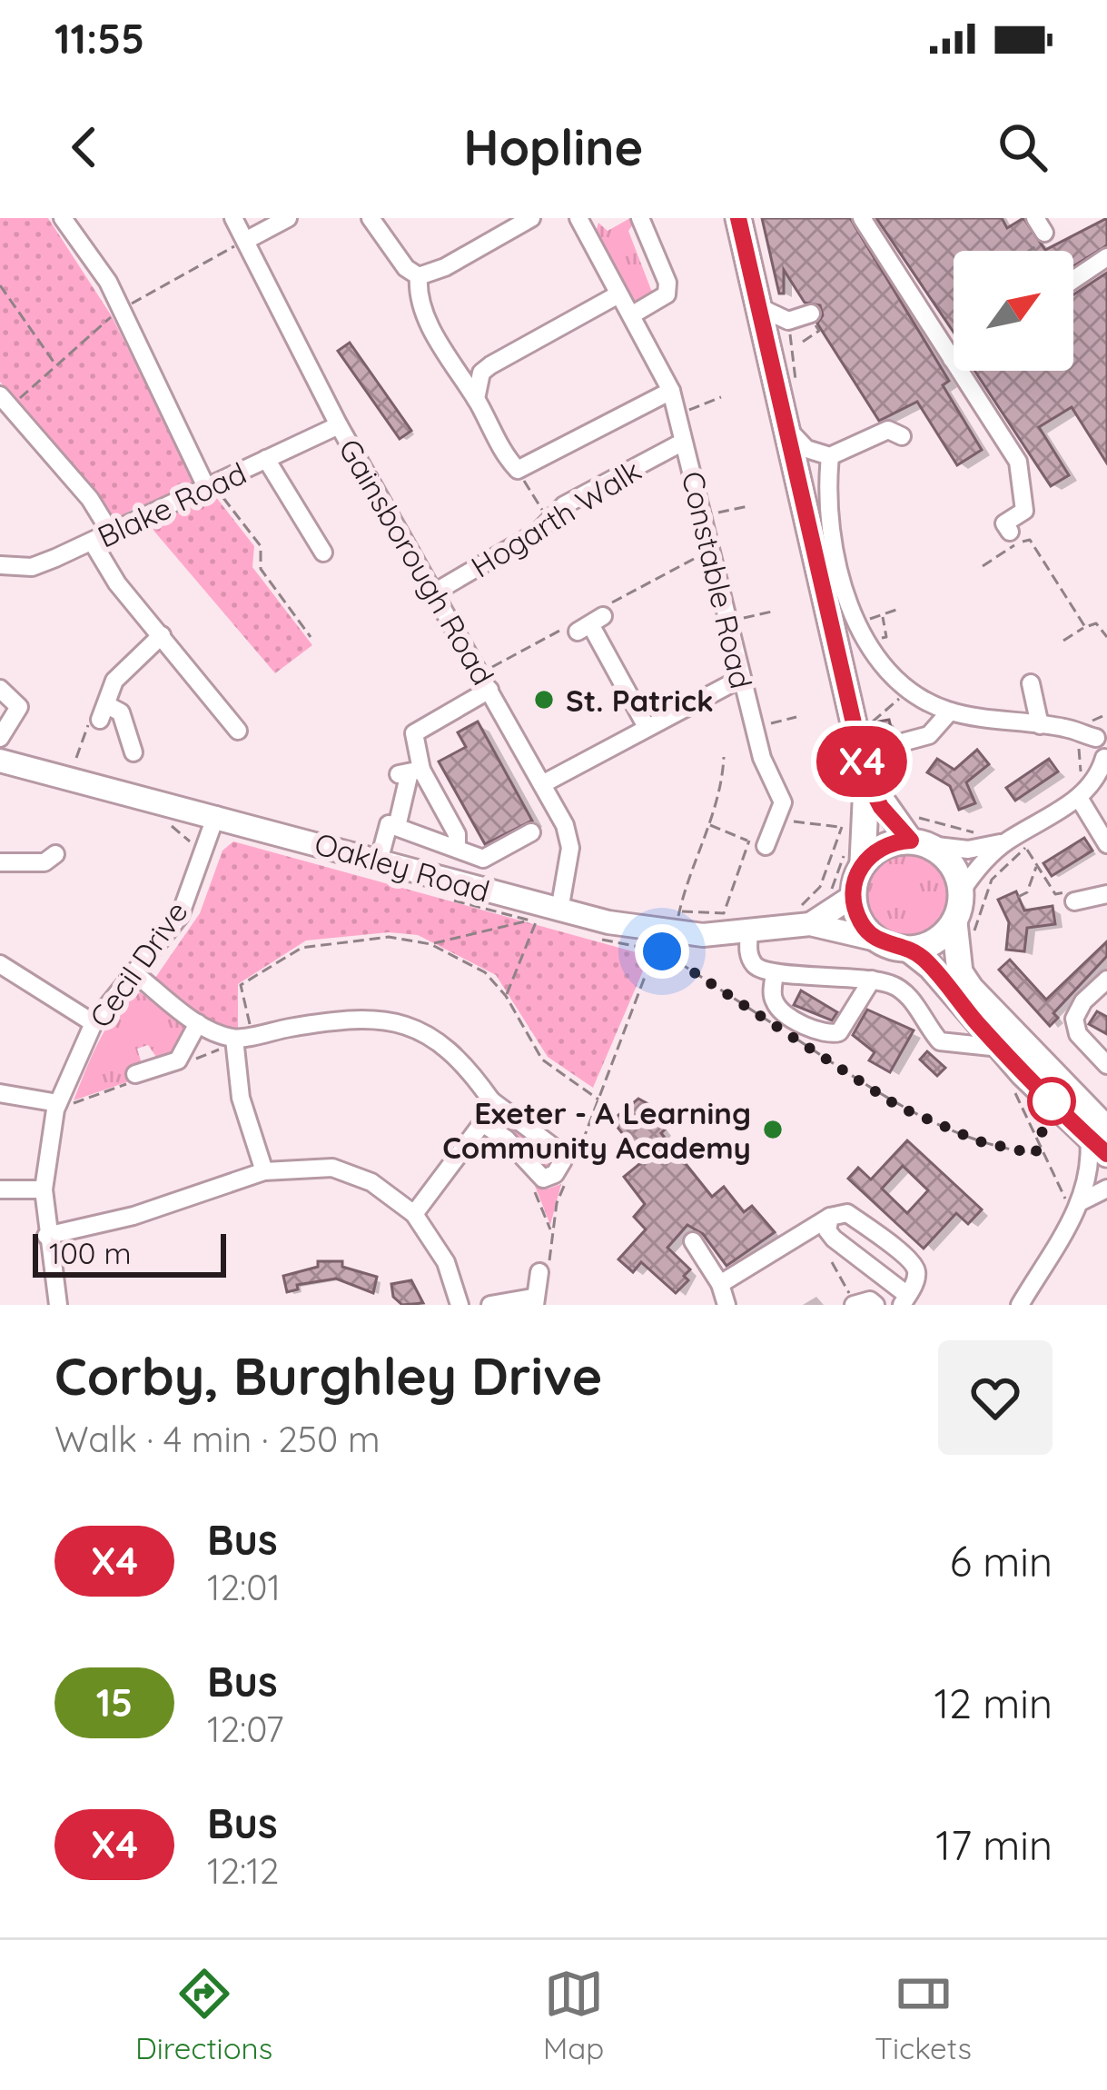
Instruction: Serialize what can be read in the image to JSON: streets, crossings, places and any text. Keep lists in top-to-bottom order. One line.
{"streets":{"main road":["Oakley Road"],"street":["Blake Road","Hogarth Walk","Gainsborough Road","Constable Road","Cecil Drive"]},"crossings":[["Blake Road","Gainsborough Road"],["Hogarth Walk","Gainsborough Road"],["Gainsborough Road","Oakley Road"],["Oakley Road","Cecil Drive"]],"places":["St. Patrick","Exeter - A Learning Community Academy"],"lines":["bus line X4"],"scale_bar":"100 m","north":"top right","page":{"status":"11:55","header":"Hopline","on_map":"X4","scale":"100 m","heading":["Corby, Burghley Drive","Walk · 4 min · 250 m"],"list":[{"mark":"X4","name":"Bus","note":"12:01","value":"6 min"},{"mark":"15","name":"Bus","note":"12:07","value":"12 min"},{"mark":"X4","name":"Bus","note":"12:12","value":"17 min"}],"tabs":["Directions","Map","Tickets"]}}
